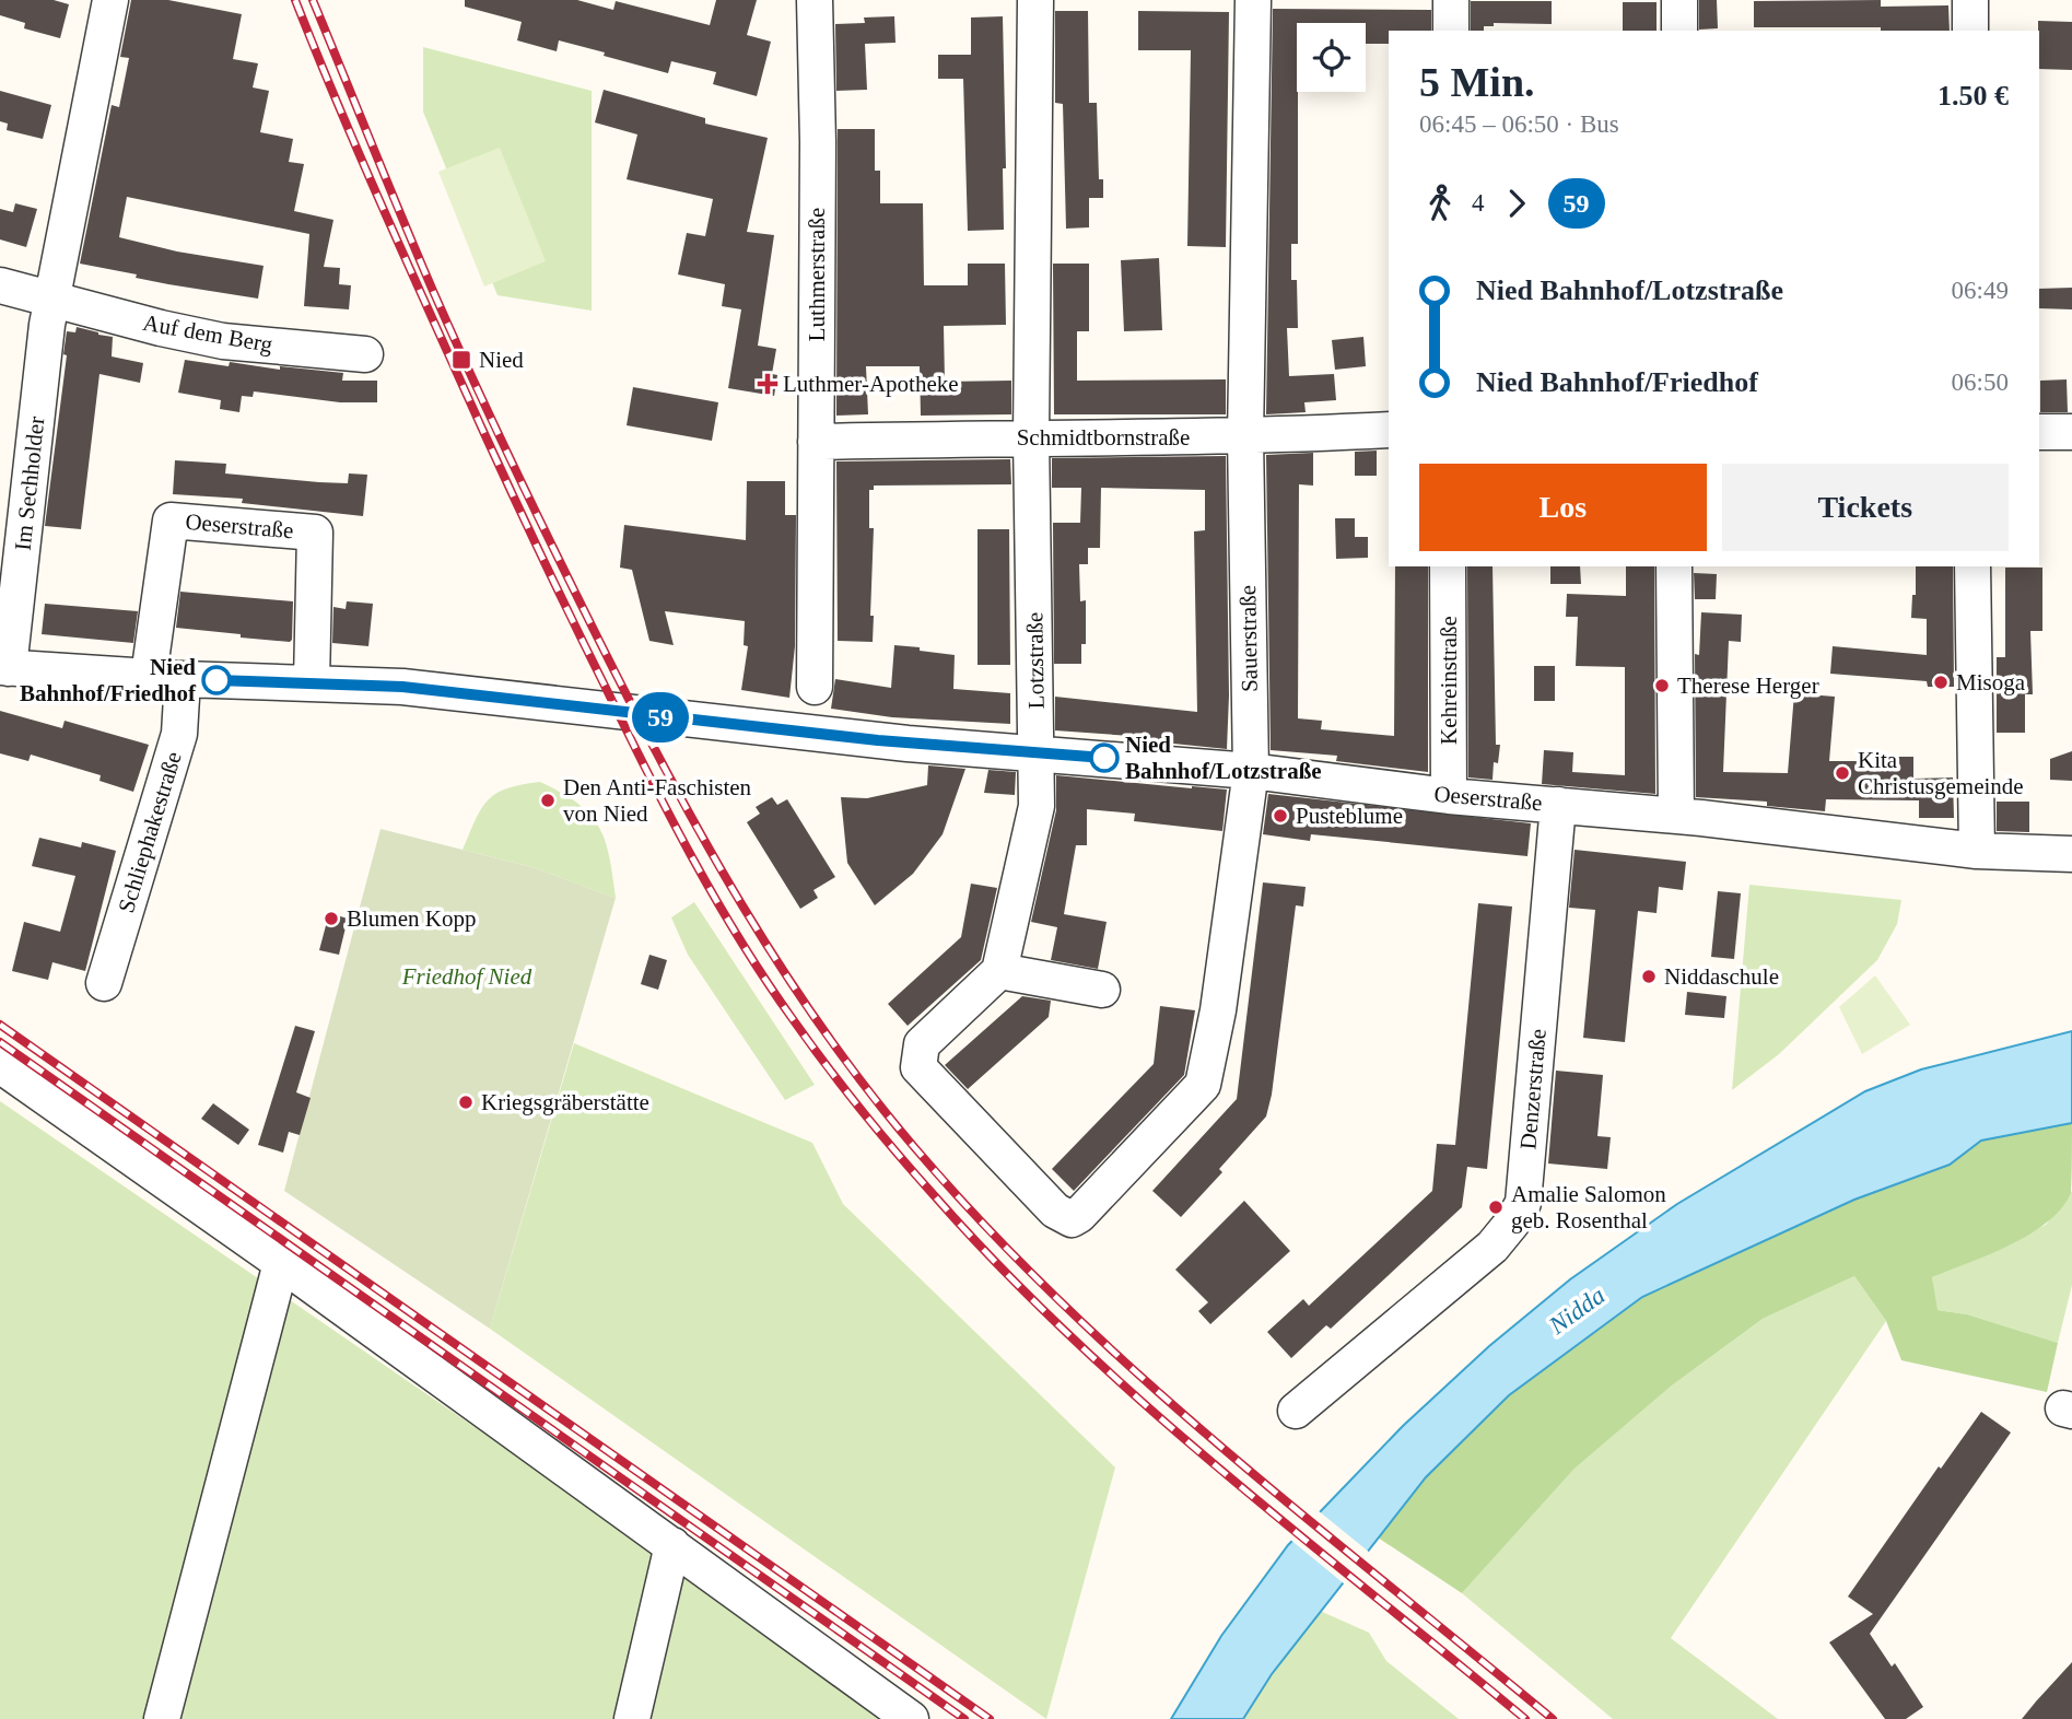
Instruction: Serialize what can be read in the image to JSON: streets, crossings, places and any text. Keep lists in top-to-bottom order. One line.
{"streets":{"street":["Luthmerstraße","Auf dem Berg","Schmidtbornstraße","Im Sechholder","Oeserstraße","Sauerstraße","Lotzstraße","Kehreinstraße","Schliephakestraße","Denzerstraße"]},"crossings":[["Luthmerstraße","Schmidtbornstraße"],["Auf dem Berg","Im Sechholder"],["Schmidtbornstraße","Sauerstraße"],["Schmidtbornstraße","Lotzstraße"],["Im Sechholder","Oeserstraße"],["Oeserstraße","Sauerstraße"],["Oeserstraße","Lotzstraße"],["Oeserstraße","Kehreinstraße"],["Oeserstraße","Schliephakestraße"],["Oeserstraße","Denzerstraße"],["Sauerstraße","Lotzstraße"]],"water":["Nidda"],"parks":["Friedhof Nied"],"places":{"transit":["Nied"],"health":["Luthmer-Apotheke"],"other":["Nied Bahnhof/Friedhof","Misoga","Therese Herger","Nied Bahnhof/Lotzstraße","Kita Christusgemeinde","Den Anti-Faschisten von Nied","Pusteblume","Blumen Kopp","Niddaschule","Kriegsgräberstätte","Amalie Salomon geb. Rosenthal"]},"lines":["bus line 59"],"page":{"on_map":"59","heading":["5 Min.","06:45 – 06:50 · Bus","1.50 €"],"legs":["4","59"],"list":[{"name":"Nied Bahnhof/Lotzstraße","value":"06:49"},{"name":"Nied Bahnhof/Friedhof","value":"06:50"}],"buttons":["Los","Tickets"]}}
